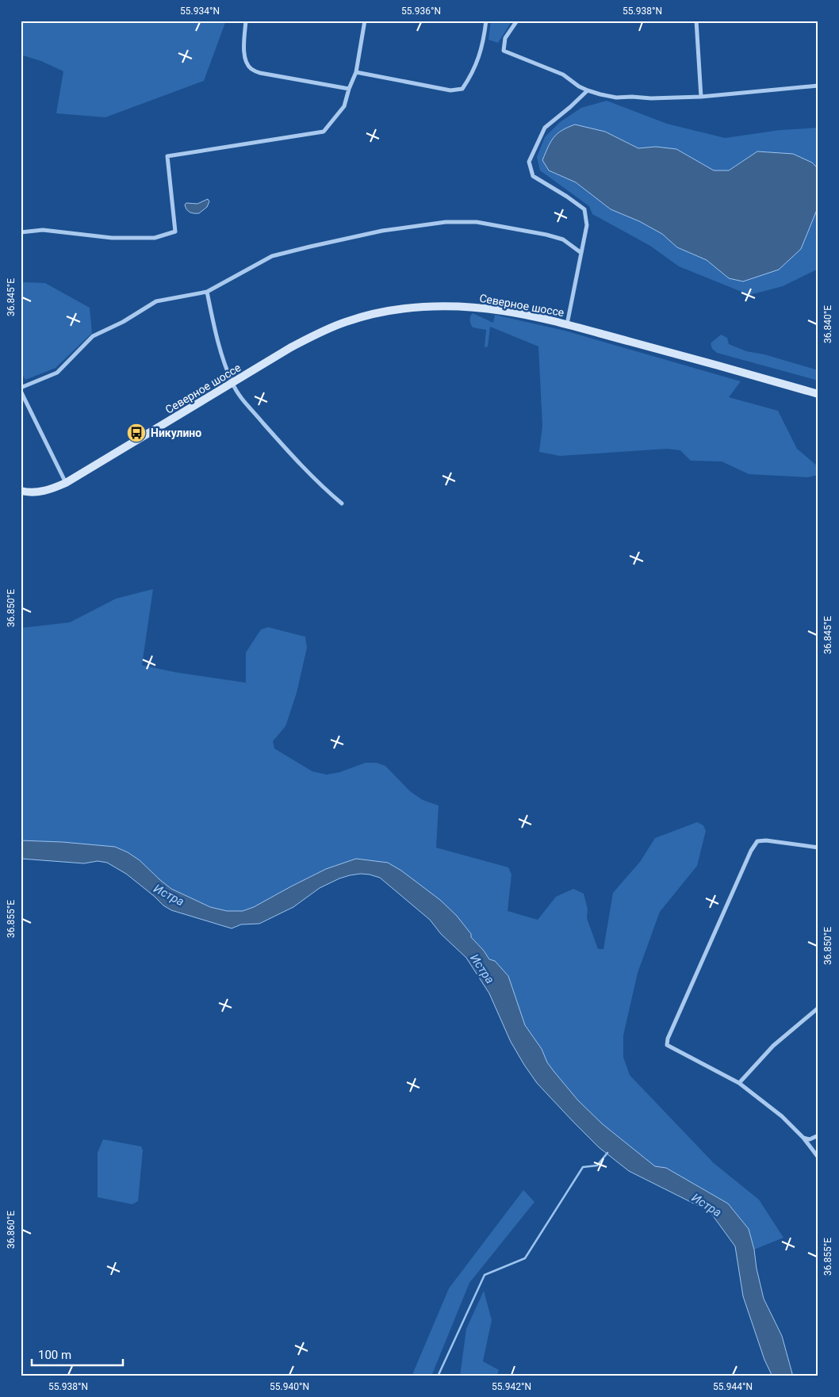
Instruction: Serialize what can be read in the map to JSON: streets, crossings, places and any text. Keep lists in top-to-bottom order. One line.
{"streets":{"main road":["Северное шоссе"]},"water":["Истра"],"places":{"bus stop":["Никулино"]},"scale_bar":"100 m","coordinates":["55.934°N","55.936°N","55.938°N","36.845°E","36.840°E","36.850°E","36.855°E","36.860°E","55.940°N","55.942°N","55.944°N"]}
